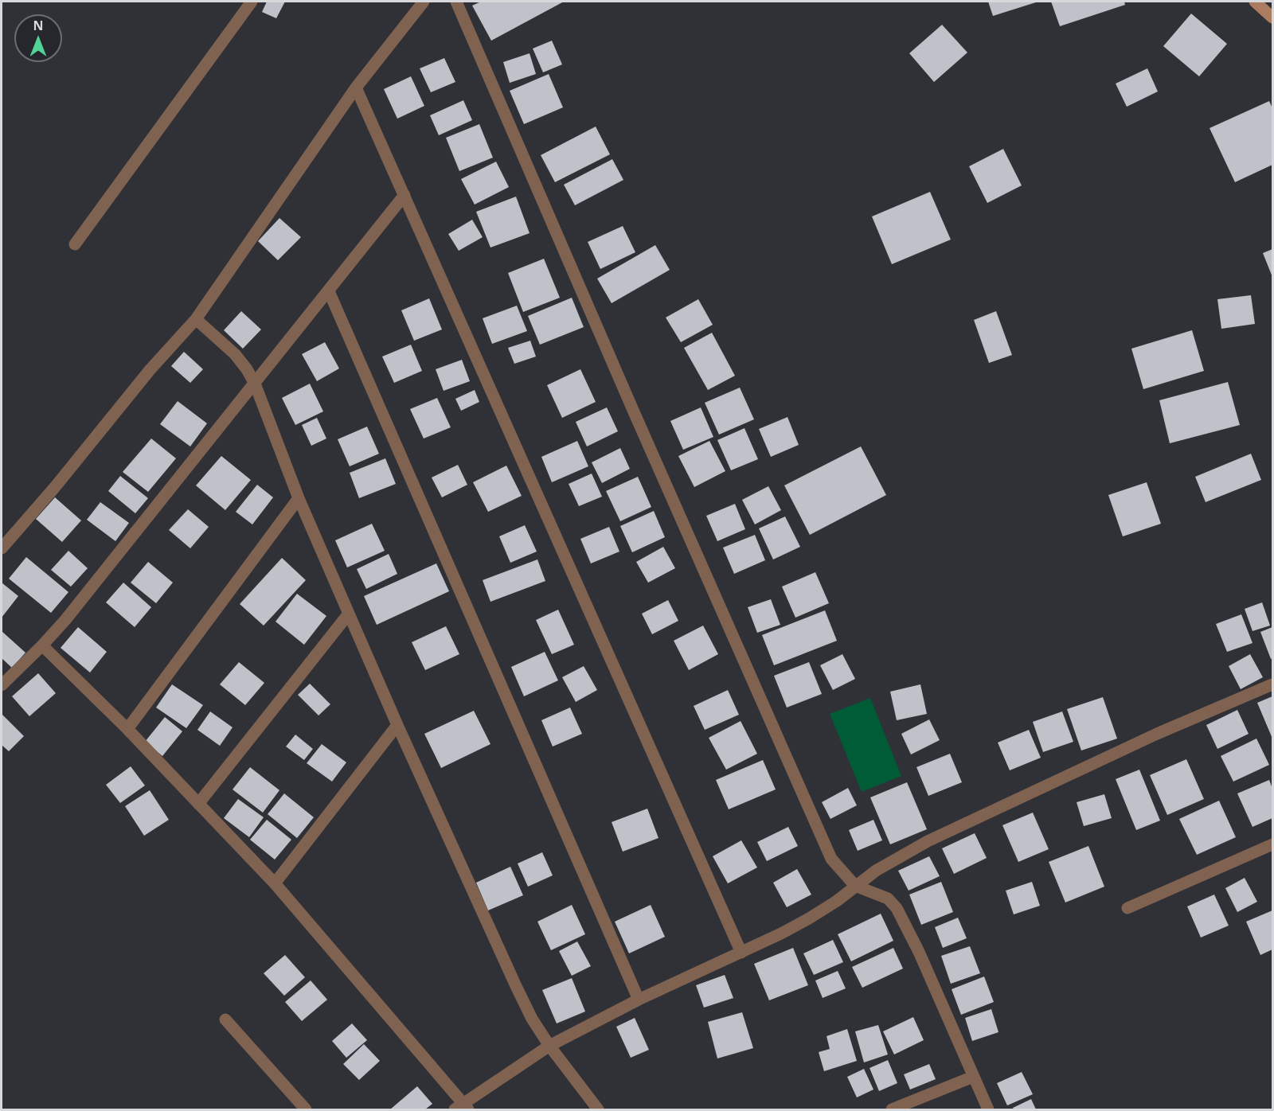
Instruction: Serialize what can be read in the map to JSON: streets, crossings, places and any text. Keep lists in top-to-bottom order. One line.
{"north":"top"}
